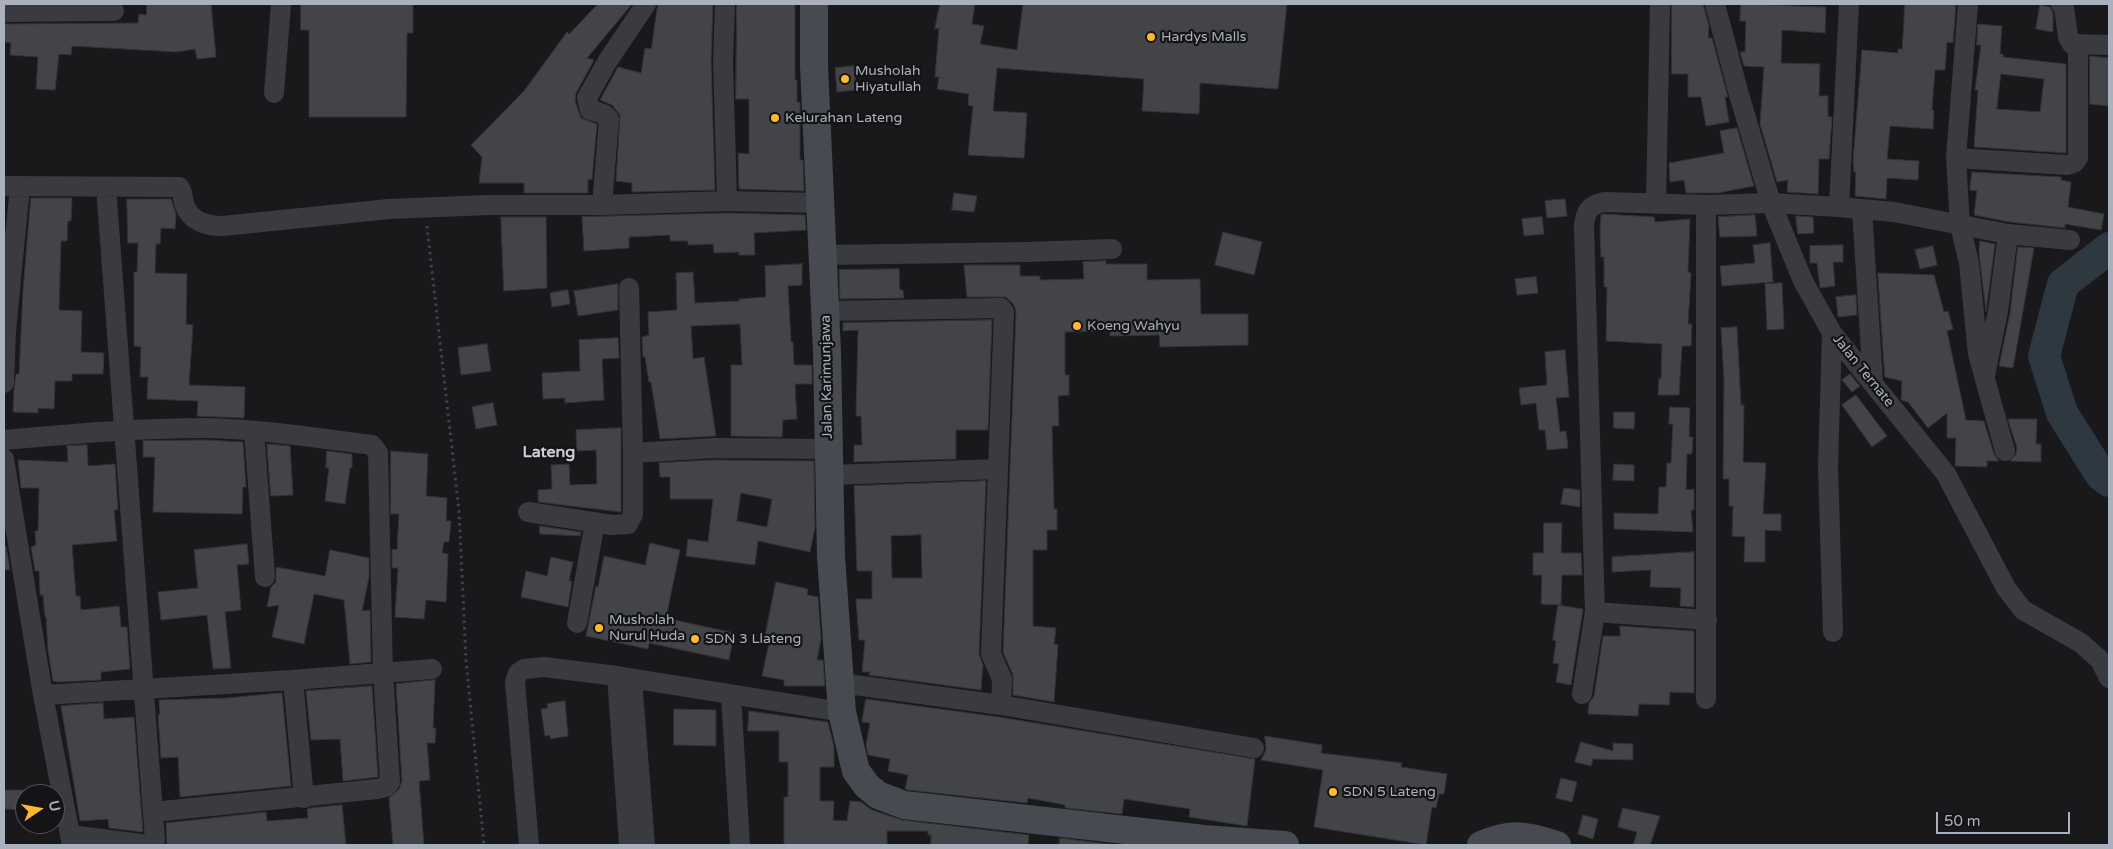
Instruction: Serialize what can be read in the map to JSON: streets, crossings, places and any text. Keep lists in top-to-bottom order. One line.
{"streets":{"street":["Jalan Ternate","Jalan Karimunjawa"]},"districts":["Lateng"],"places":["Hardys Malls","Musholah Hiyatullah","Kelurahan Lateng","Koeng Wahyu","Musholah Nurul Huda","SDN 3 Llateng","SDN 5 Lateng"],"scale_bar":"50 m","north":"right"}
